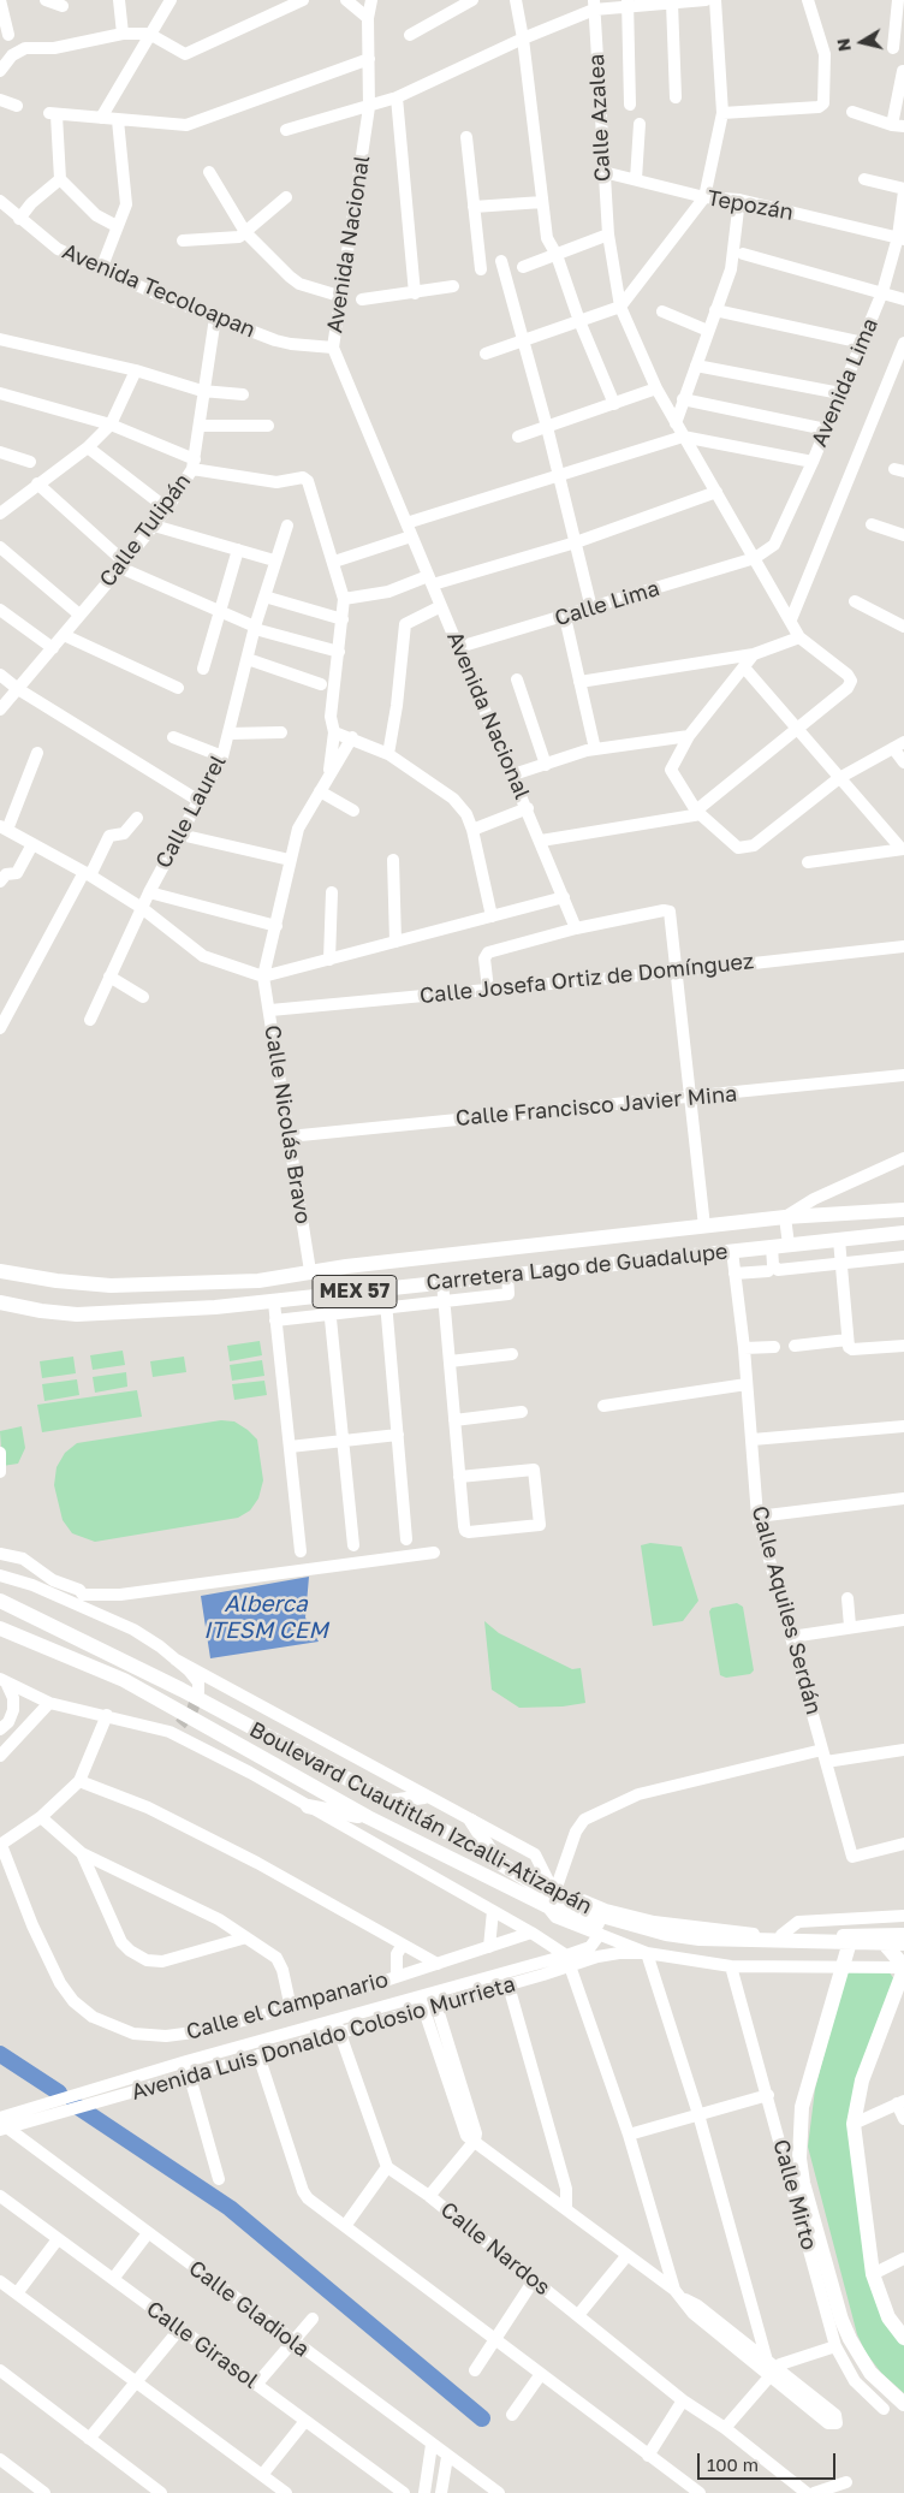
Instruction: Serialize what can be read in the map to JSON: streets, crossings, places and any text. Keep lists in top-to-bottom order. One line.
{"streets":{"main road":["Carretera Lago de Guadalupe","MEX 57","Boulevard Cuautitlán Izcalli-Atizapán"],"street":["Calle Azalea","Tepozán","Avenida Nacional","Avenida Tecoloapan","Avenida Lima","Calle Tulipán","Calle Lima","Calle Laurel","Calle Josefa Ortiz de Domínguez","Calle Francisco Javier Mina","Calle Nicolás Bravo","Calle Aquiles Serdán","Calle el Campanario","Avenida Luis Donaldo Colosio Murrieta","Calle Mirto","Calle Nardos","Calle Gladiola","Calle Girasol"]},"crossings":[["Calle Azalea","Tepozán"],["Calle Azalea","Avenida Lima"],["Calle Azalea","Calle Lima"],["Tepozán","Avenida Lima"],["Avenida Nacional","Avenida Tecoloapan"],["Avenida Nacional","Calle Lima"],["Avenida Tecoloapan","Calle Tulipán"],["Avenida Lima","Calle Lima"],["Calle Josefa Ortiz de Domínguez","Calle Nicolás Bravo"],["Calle Francisco Javier Mina","Calle Nicolás Bravo"],["Calle Nicolás Bravo","Carretera Lago de Guadalupe"],["Carretera Lago de Guadalupe","Calle Aquiles Serdán"],["Boulevard Cuautitlán Izcalli-Atizapán","Calle el Campanario"],["Boulevard Cuautitlán Izcalli-Atizapán","Avenida Luis Donaldo Colosio Murrieta"],["Avenida Luis Donaldo Colosio Murrieta","Calle Gladiola"]],"water":["Alberca ITESM CEM"],"scale_bar":"100 m","north":"left"}
